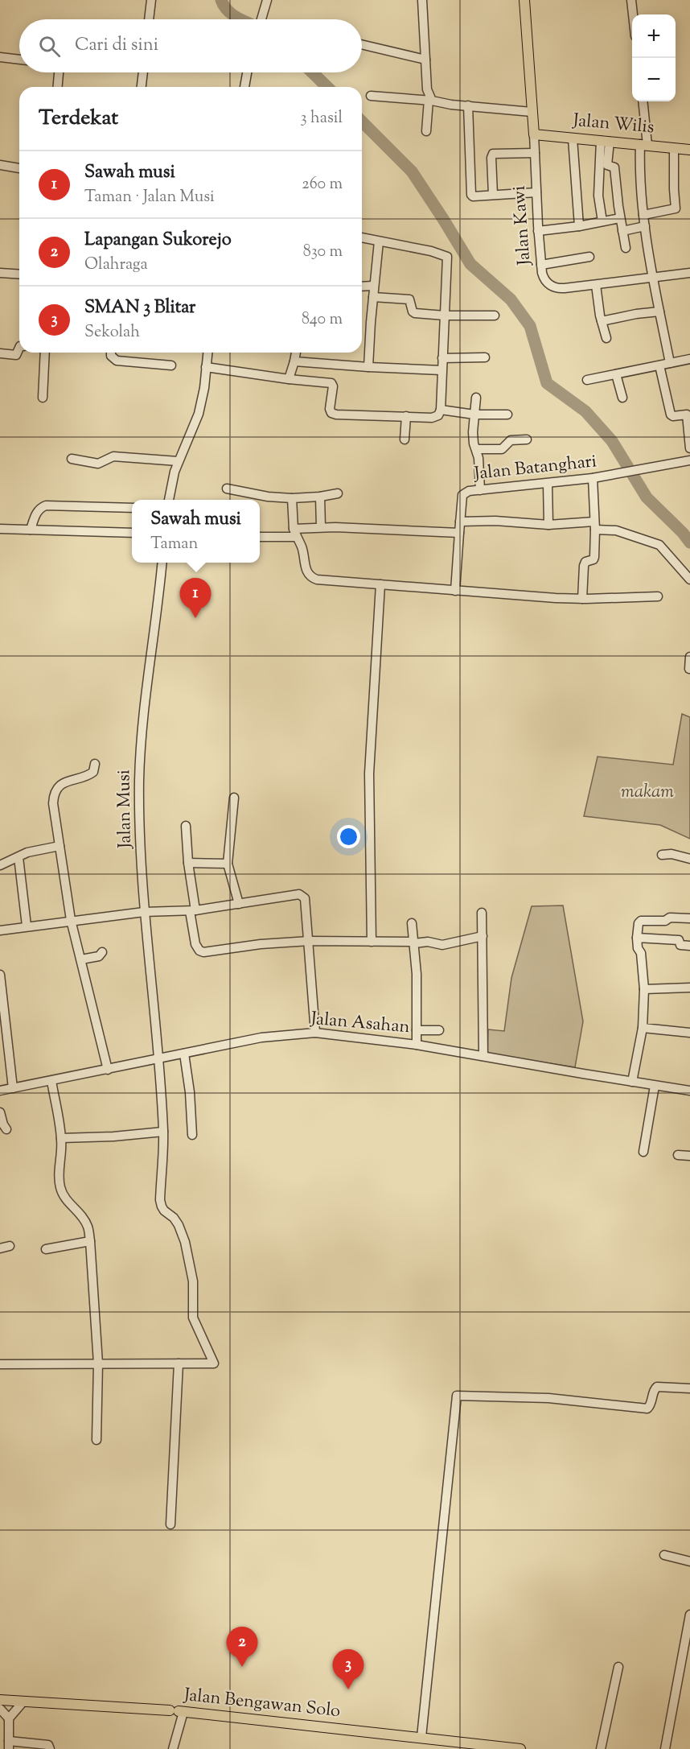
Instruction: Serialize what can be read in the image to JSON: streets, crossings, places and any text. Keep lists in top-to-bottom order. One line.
{"streets":{"main road":["Jalan Wilis","Jalan Bengawan Solo"],"street":["Jalan Kawi","Jalan Batanghari","Jalan Musi","Jalan Asahan"]},"crossings":[["Jalan Wilis","Jalan Kawi"],["Jalan Musi","Jalan Asahan"]],"parks":["makam"],"page":{"map_buttons":["+","−"],"search":"Cari di sini","heading":["Terdekat","3 hasil"],"list":[{"mark":"1","name":"Sawah musi","note":"Taman · Jalan Musi","value":"260 m"},{"mark":"2","name":"Lapangan Sukorejo","note":"Olahraga","value":"830 m"},{"mark":"3","name":"SMAN 3 Blitar","note":"Sekolah","value":"840 m"}],"popup":["Sawah musi","Taman"],"pins":["1","2","3"]}}
